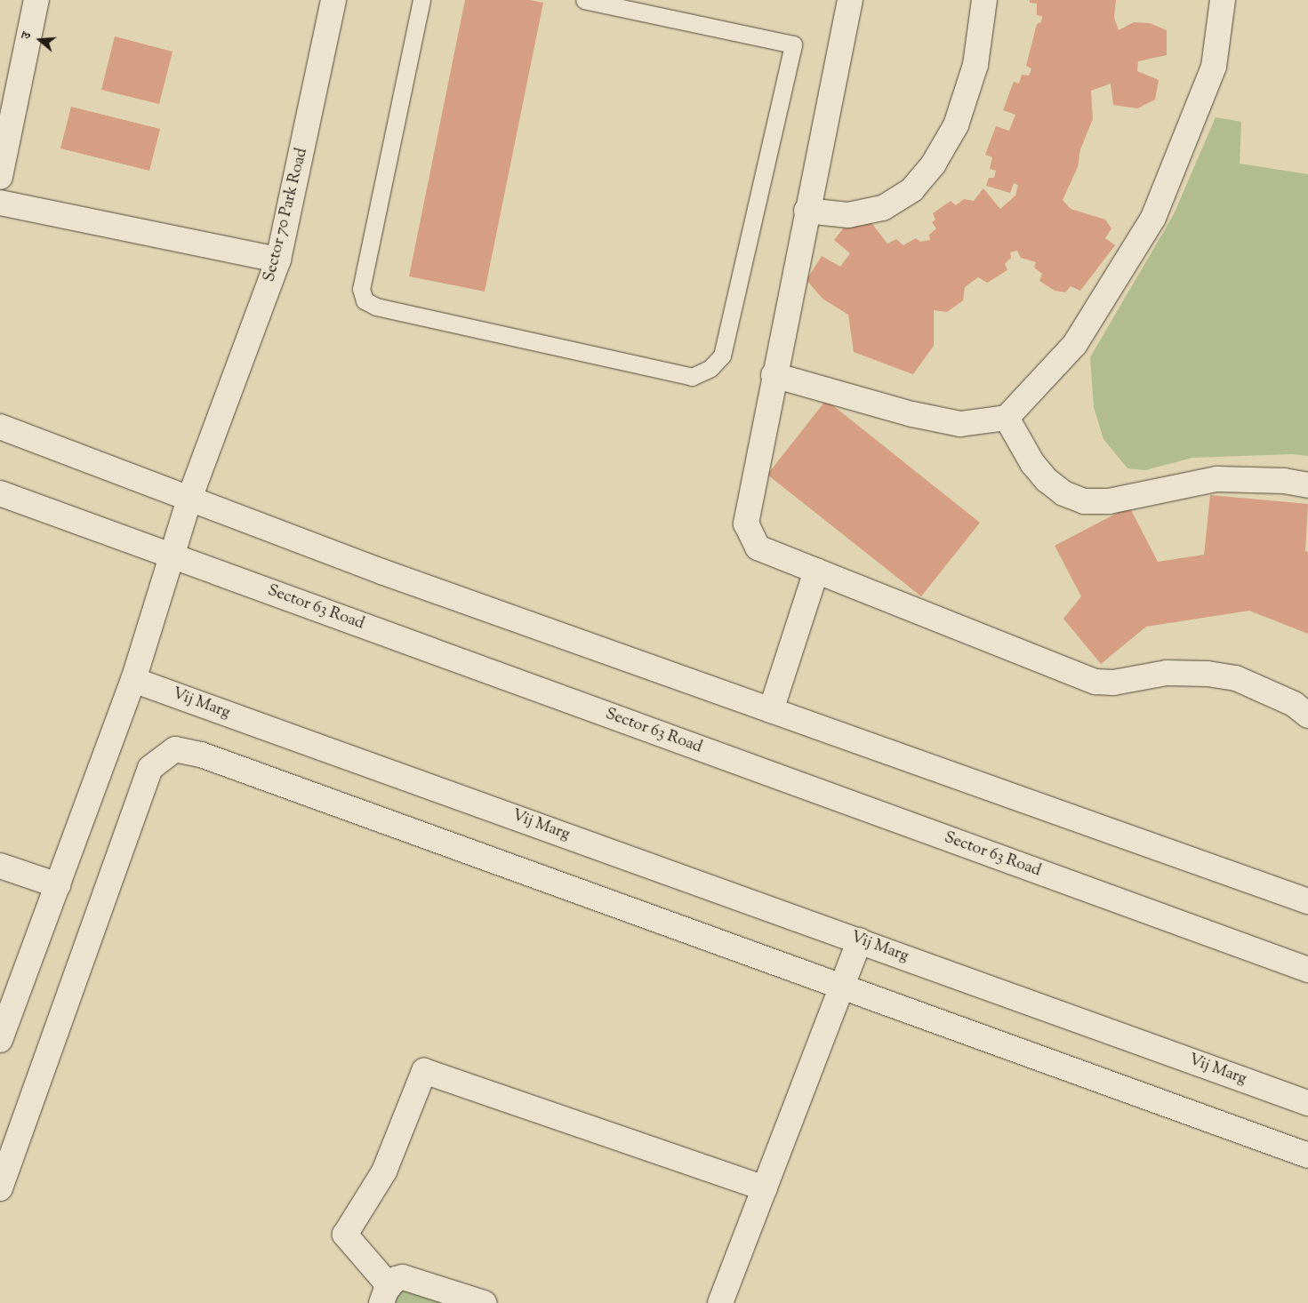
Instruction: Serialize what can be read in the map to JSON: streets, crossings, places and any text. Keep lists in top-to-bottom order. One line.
{"streets":{"street":["Sector 70 Park Road","Sector 63 Road","Vij Marg"]},"crossings":[["Sector 70 Park Road","Sector 63 Road"],["Sector 70 Park Road","Vij Marg"]],"north":"left"}
